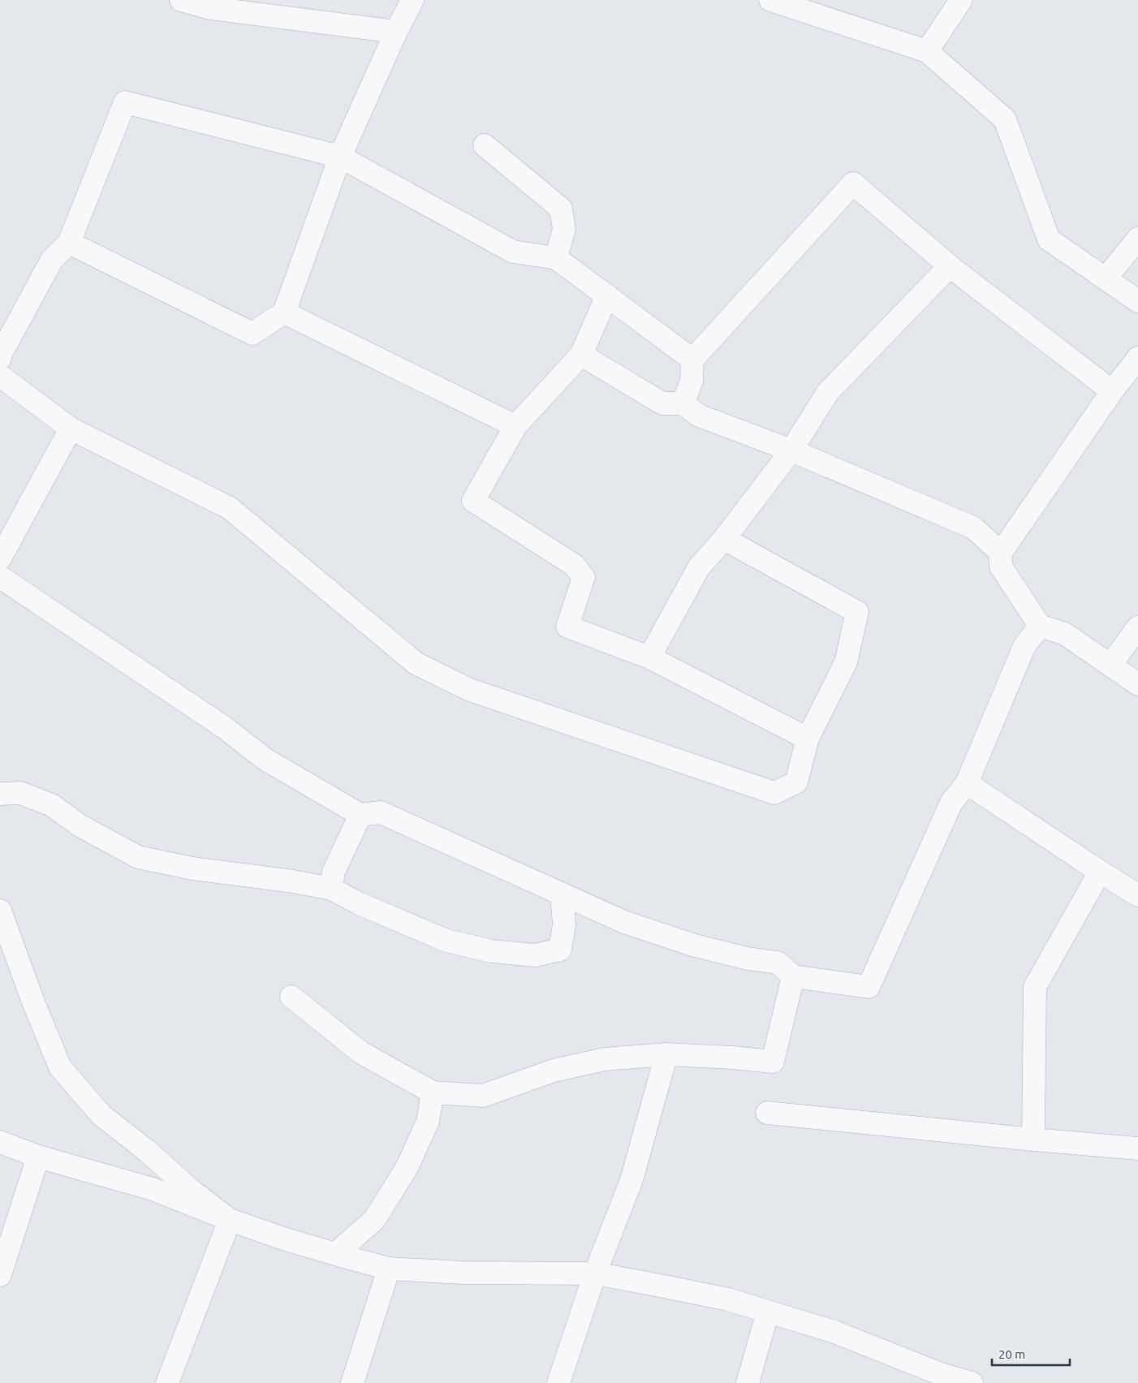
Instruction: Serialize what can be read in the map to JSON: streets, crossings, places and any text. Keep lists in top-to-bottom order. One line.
{"scale_bar":"20 m"}
